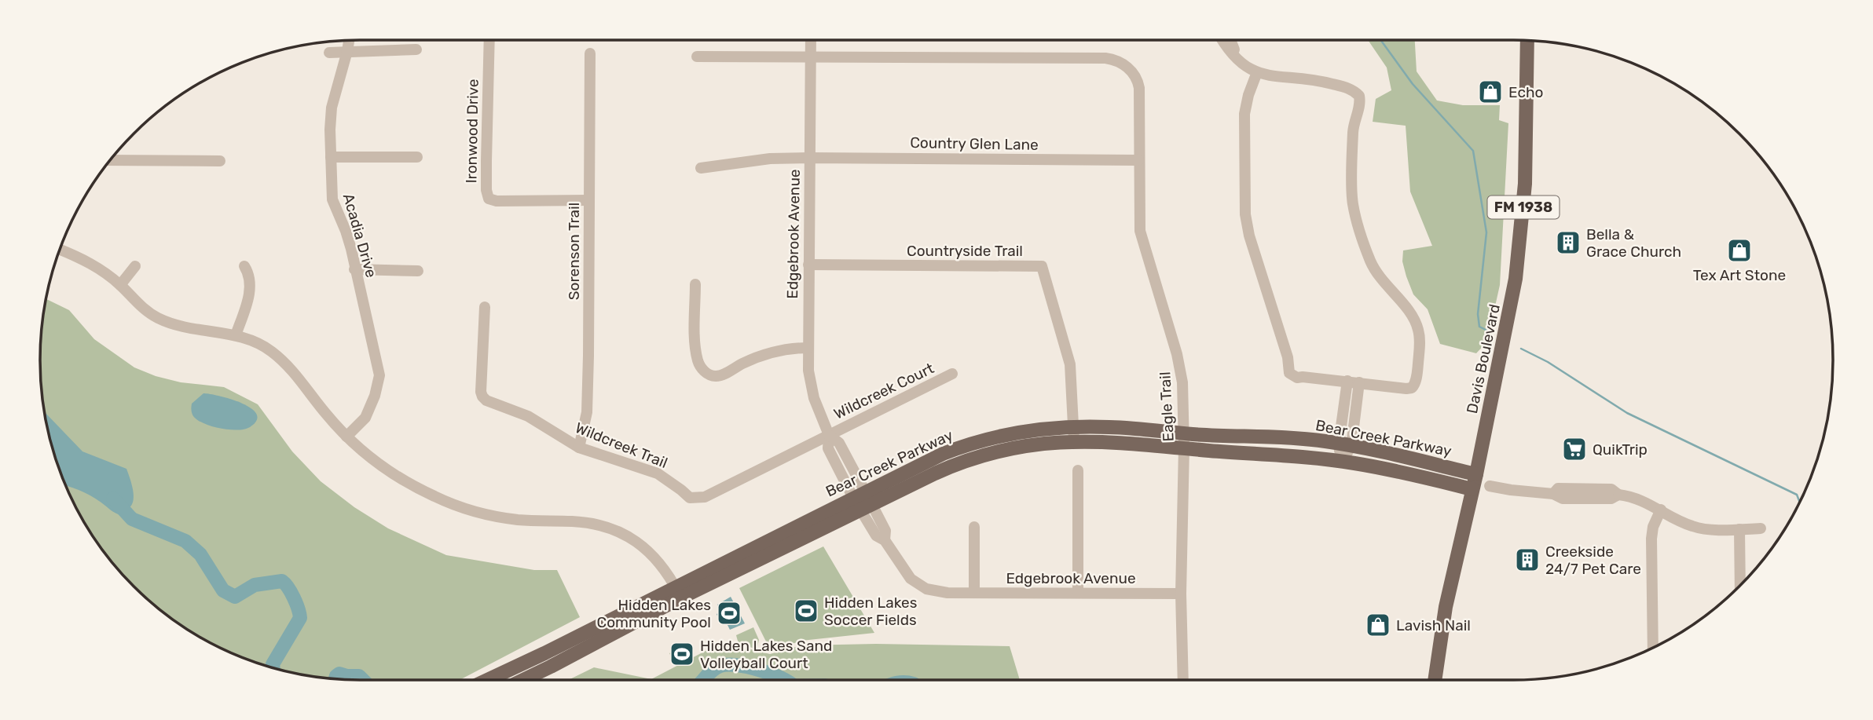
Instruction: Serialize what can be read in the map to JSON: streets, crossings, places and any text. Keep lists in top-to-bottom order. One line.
{"streets":{"main road":["FM 1938","Davis Boulevard","Bear Creek Parkway"],"street":["Ironwood Drive","Country Glen Lane","Edgebrook Avenue","Acadia Drive","Countryside Trail","Sorenson Trail","Wildcreek Court","Eagle Trail","Wildcreek Trail"]},"crossings":[["Ironwood Drive","Sorenson Trail"],["Country Glen Lane","Edgebrook Avenue"],["Country Glen Lane","Eagle Trail"],["Edgebrook Avenue","Countryside Trail"],["Edgebrook Avenue","Wildcreek Court"],["Edgebrook Avenue","Eagle Trail"],["Edgebrook Avenue","Bear Creek Parkway"],["Edgebrook Avenue","Wildcreek Trail"],["Countryside Trail","Bear Creek Parkway"],["Sorenson Trail","Wildcreek Trail"],["Davis Boulevard","Bear Creek Parkway"],["Wildcreek Court","Wildcreek Trail"],["Eagle Trail","Bear Creek Parkway"]],"places":{"shop":["Echo","Tex Art Stone","Lavish Nail"],"building":["Bella & Grace Church","Creekside 24/7 Pet Care"],"supermarket":["QuikTrip"],"sports":["Hidden Lakes Soccer Fields","Hidden Lakes Community Pool","Hidden Lakes Sand Volleyball Court"]}}
